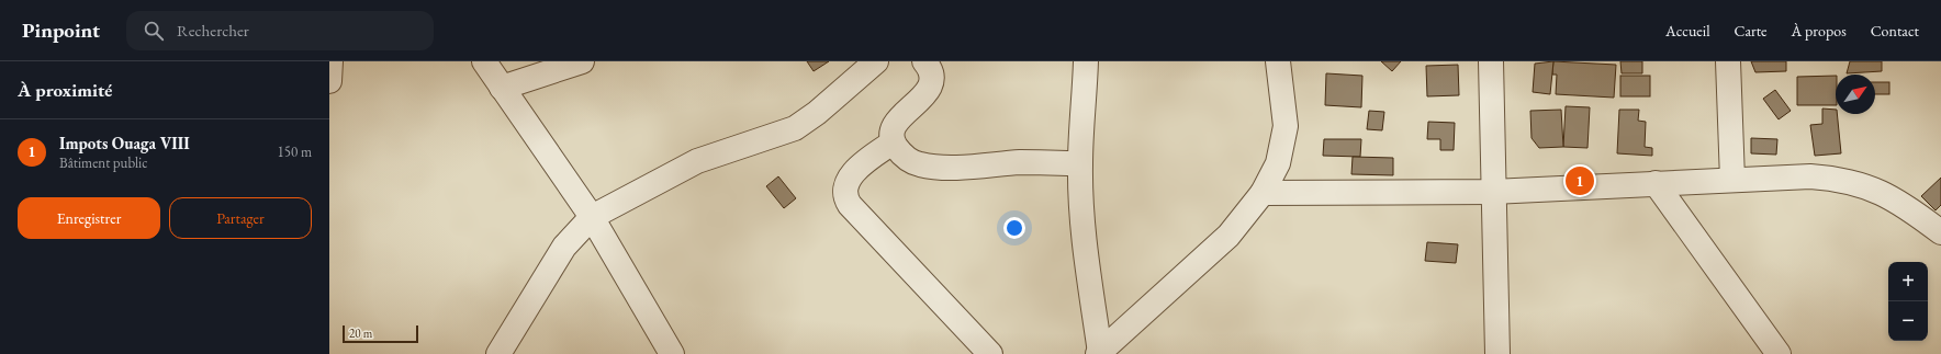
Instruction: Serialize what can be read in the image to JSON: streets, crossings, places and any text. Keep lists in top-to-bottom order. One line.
{"scale_bar":"20 m","north":"top right","page":{"header":"Pinpoint","search":"Rechercher","nav":["Accueil","Carte","À propos","Contact"],"heading":"À proximité","list":[{"mark":"1","name":"Impots Ouaga VIII","note":"Bâtiment public","value":"150 m"}],"pins":"1","buttons":["Enregistrer","Partager"],"map_buttons":["+","−"],"scale":"20 m"}}
